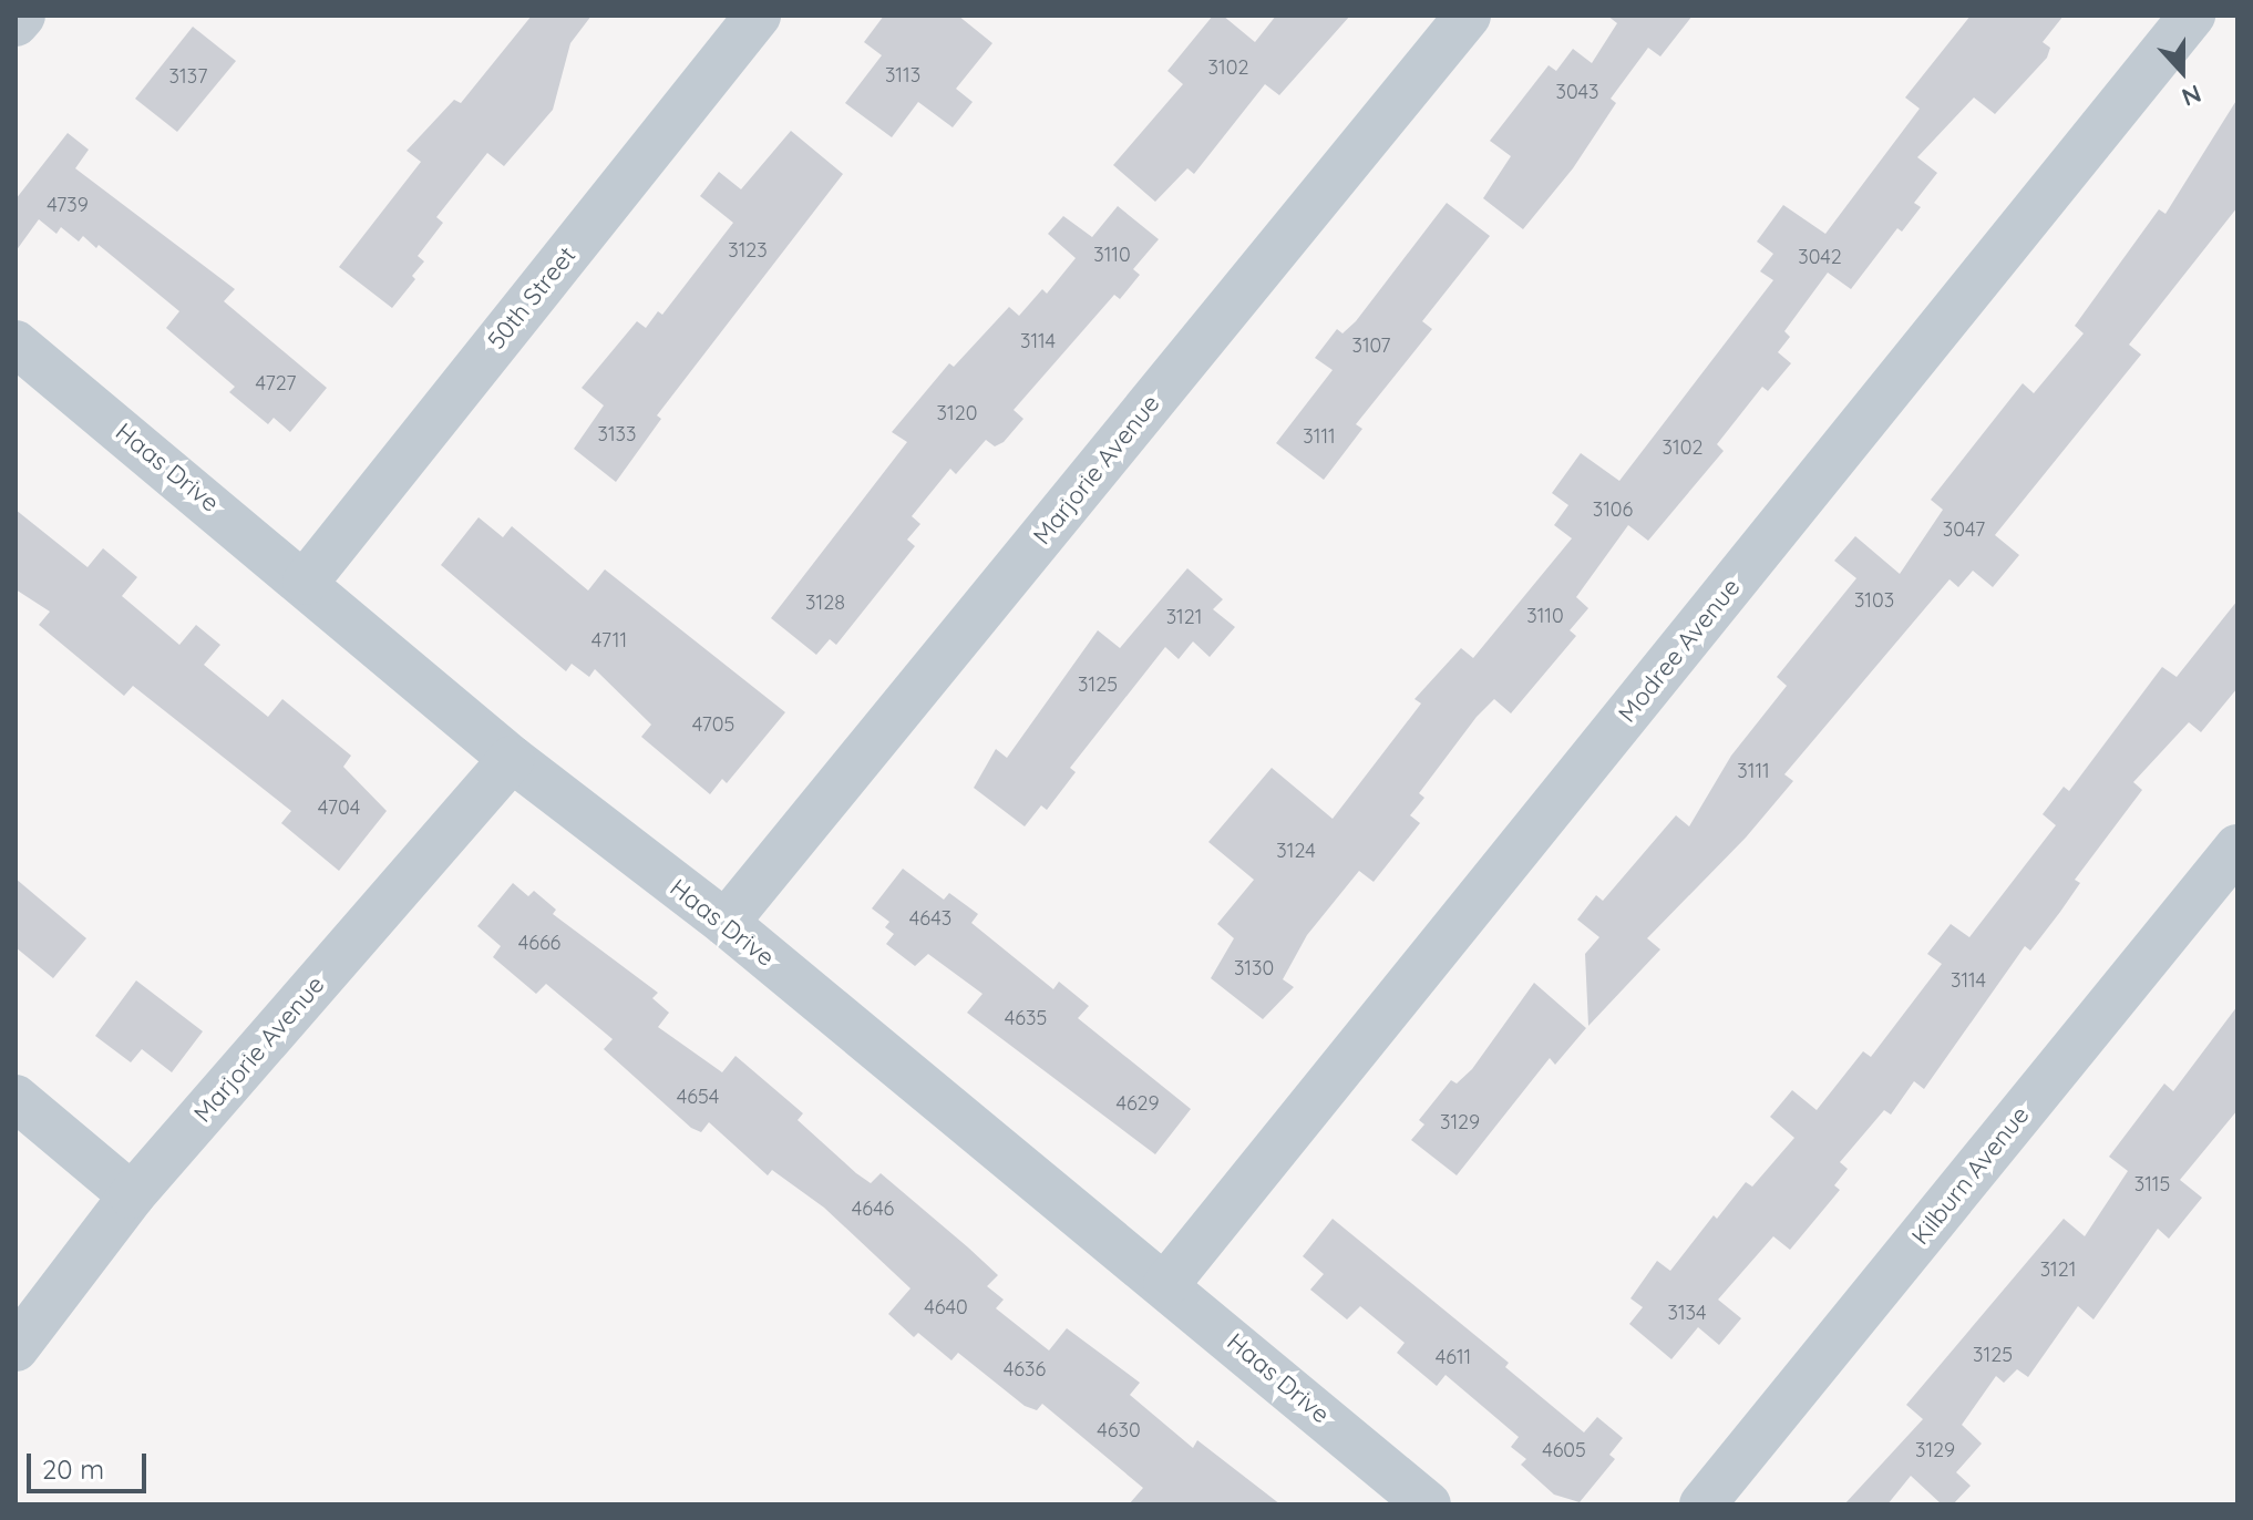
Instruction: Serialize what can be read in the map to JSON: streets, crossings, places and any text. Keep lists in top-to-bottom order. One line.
{"streets":{"street":["50th Street","Haas Drive","Marjorie Avenue","Modree Avenue","Kilburn Avenue"]},"crossings":[["50th Street","Haas Drive"],["Haas Drive","Marjorie Avenue"],["Haas Drive","Modree Avenue"]],"house_numbers":["3102","3113","3137","3043","4739","3123","3110","3042","3114","3107","4727","3120","3133","3111","3102","3106","3047","3103","3128","3110","3121","4711","3125","4705","3111","4704","3124","4643","4666","3130","3114","4635","4654","4629","3129","3115","4646","3121","4640","3134","3125","4611","4636","4630","4605","3129"],"scale_bar":"20 m","north":"bottom"}
